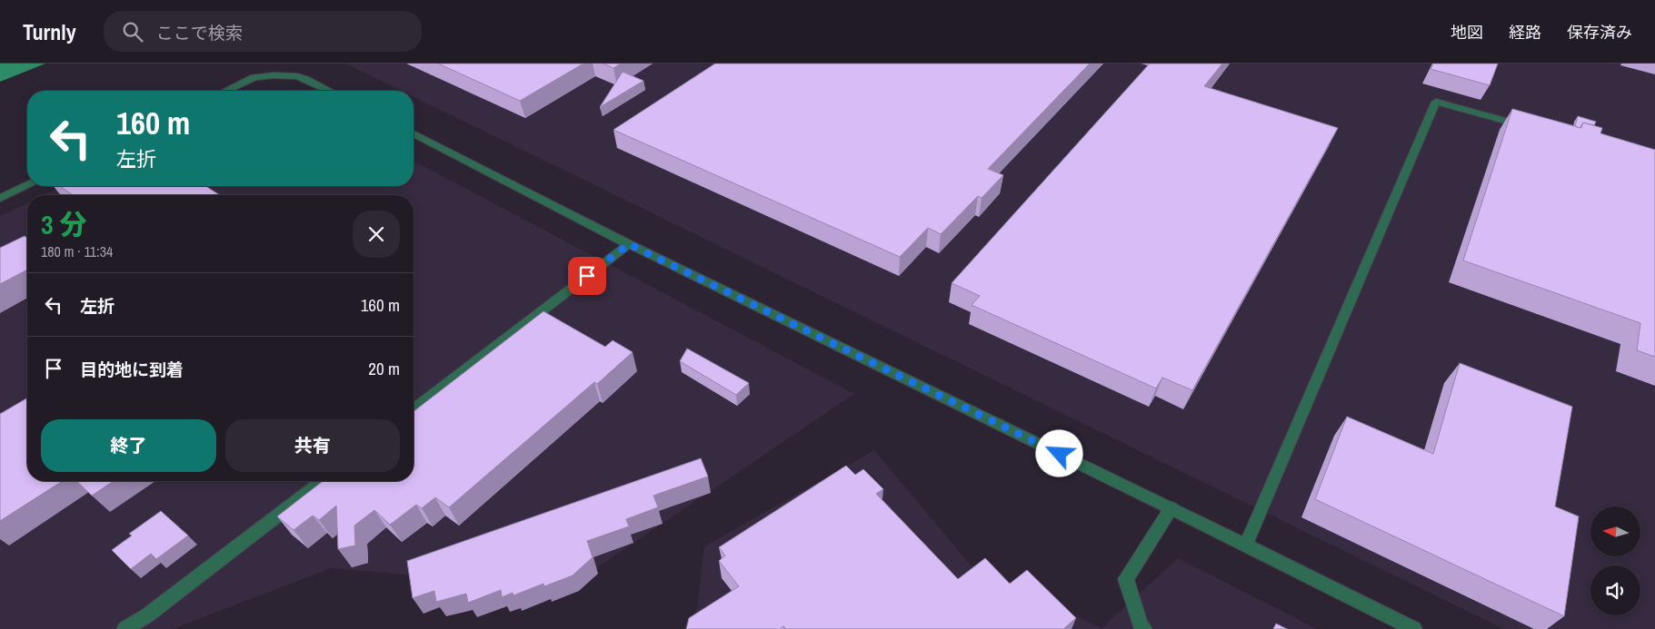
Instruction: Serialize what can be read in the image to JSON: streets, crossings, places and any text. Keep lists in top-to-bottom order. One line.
{"north":"left","page":{"header":"Turnly","search":"ここで検索","nav":["地図","経路","保存済み"],"turn":["160 m","左折"],"heading":["3 分","180 m · 11:34"],"list":[{"name":"左折","value":"160 m"},{"name":"目的地に到着","value":"20 m"}],"buttons":["終了","共有"]}}
